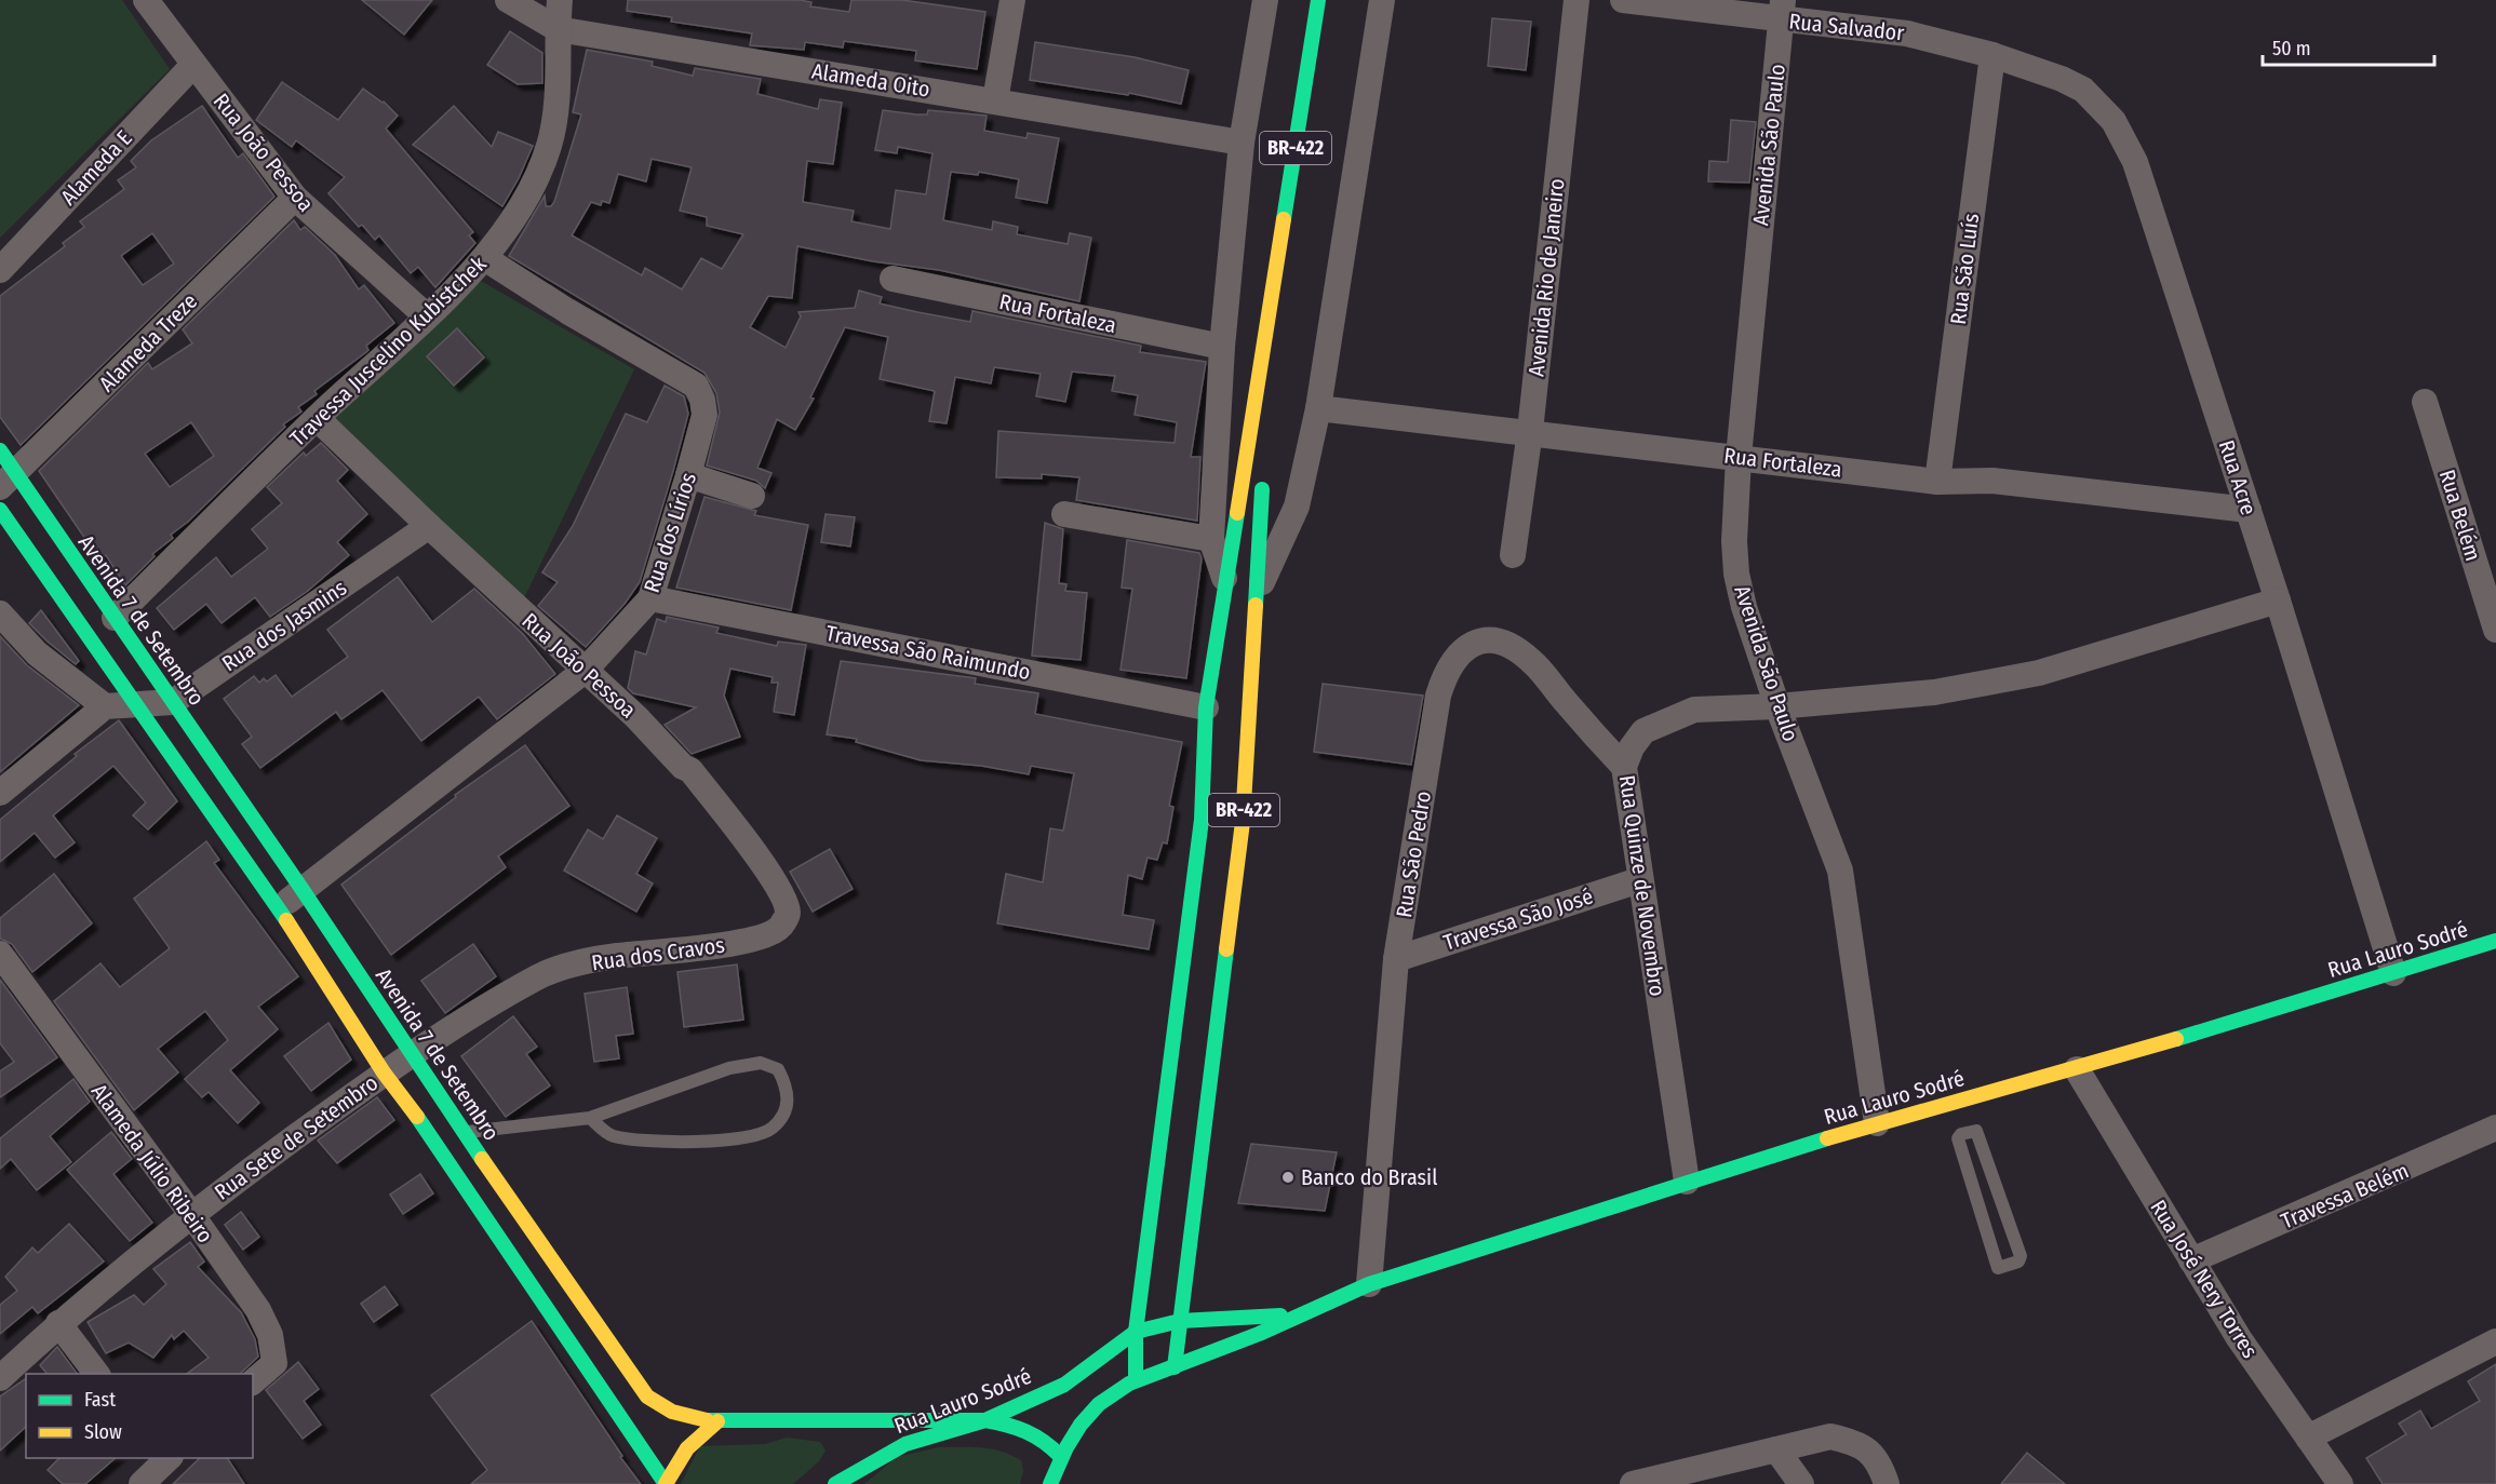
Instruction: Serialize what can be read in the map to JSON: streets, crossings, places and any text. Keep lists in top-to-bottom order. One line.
{"streets":{"main road":["BR-422","Avenida 7 de Setembro","Rua Lauro Sodré"],"street":["Rua Salvador","Alameda Oito","Avenida São Paulo","Rua João Pessoa","Alameda E","Rua São Luís","Avenida Rio de Janeiro","Rua Fortaleza","Alameda Treze","Travessa Juscelino Kubistchek","Rua Acre","Rua Belém","Rua dos Lírios","Rua dos Jasmins","Travessa São Raimundo","Rua São Pedro","Rua Quinze de Novembro","Travessa São José","Rua dos Cravos","Rua Sete de Setembro","Alameda Júlio Ribeiro","Travessa Belém","Rua José Nery Torres"]},"crossings":[["Rua Salvador","Avenida São Paulo"],["Rua Salvador","Rua São Luís"],["Rua Salvador","Rua Acre"],["Alameda Oito","Travessa Juscelino Kubistchek"],["Avenida São Paulo","Rua Fortaleza"],["Avenida São Paulo","Rua Quinze de Novembro"],["Avenida São Paulo","Rua Lauro Sodré"],["BR-422","Travessa São Raimundo"],["BR-422","Rua Lauro Sodré"],["Rua João Pessoa","Alameda E"],["Rua João Pessoa","Alameda Treze"],["Rua João Pessoa","Travessa Juscelino Kubistchek"],["Rua João Pessoa","Rua dos Lírios"],["Rua João Pessoa","Rua dos Jasmins"],["Rua João Pessoa","Rua dos Cravos"],["Rua São Luís","Rua Fortaleza"],["Rua São Luís","Rua Acre"],["Avenida Rio de Janeiro","Rua Fortaleza"],["Rua Fortaleza","Rua Acre"],["Alameda Treze","Avenida 7 de Setembro"],["Travessa Juscelino Kubistchek","Rua dos Lírios"],["Travessa Juscelino Kubistchek","Avenida 7 de Setembro"],["Rua Acre","Rua Quinze de Novembro"],["Rua Acre","Rua Lauro Sodré"],["Rua dos Lírios","Avenida 7 de Setembro"],["Rua dos Lírios","Travessa São Raimundo"],["Avenida 7 de Setembro","Rua dos Jasmins"],["Avenida 7 de Setembro","Rua Lauro Sodré"],["Avenida 7 de Setembro","Rua dos Cravos"],["Rua São Pedro","Rua Quinze de Novembro"],["Rua São Pedro","Travessa São José"],["Rua São Pedro","Rua Lauro Sodré"],["Rua Quinze de Novembro","Travessa São José"],["Rua Quinze de Novembro","Rua Lauro Sodré"],["Rua Lauro Sodré","Rua José Nery Torres"],["Rua dos Cravos","Rua Sete de Setembro"],["Rua Sete de Setembro","Alameda Júlio Ribeiro"],["Travessa Belém","Rua José Nery Torres"]],"places":["Banco do Brasil"],"legend":["Fast","Slow"],"scale_bar":"50 m"}
